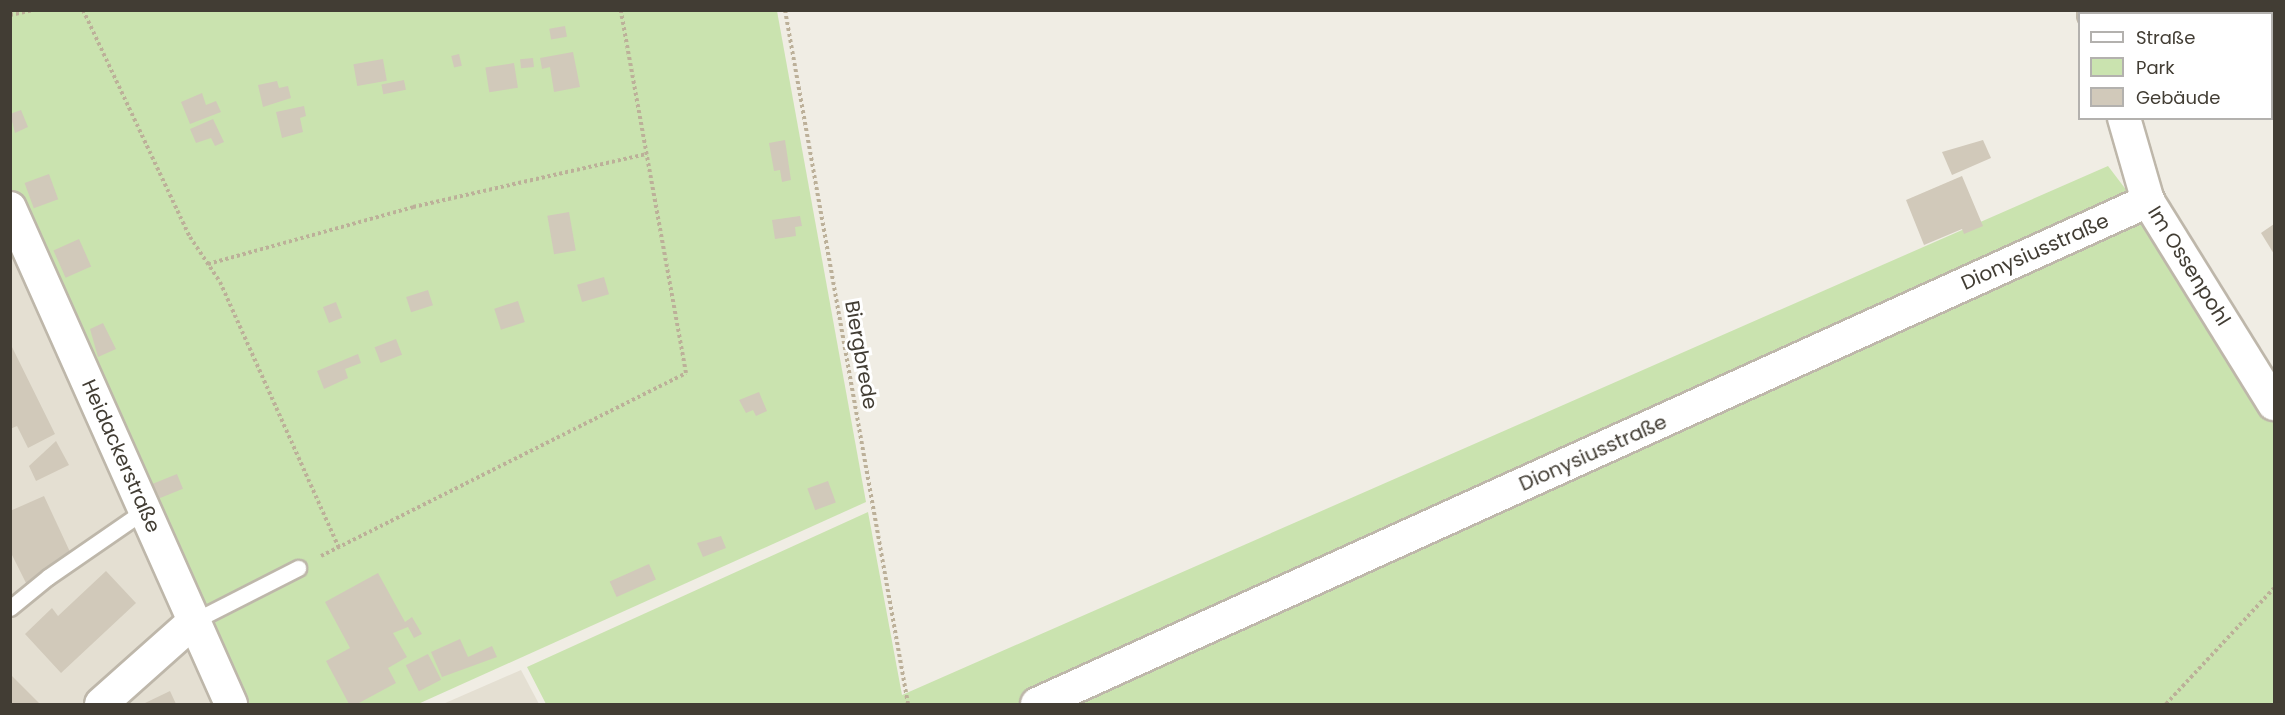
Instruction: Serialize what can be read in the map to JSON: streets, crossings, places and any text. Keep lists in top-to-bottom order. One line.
{"streets":{"street":["Dionysiusstraße","Im Ossenpohl","Heidackerstraße"],"path":["Biergbrede"]},"crossings":[["Dionysiusstraße","Im Ossenpohl"]],"legend":["Straße","Park","Gebäude"]}
